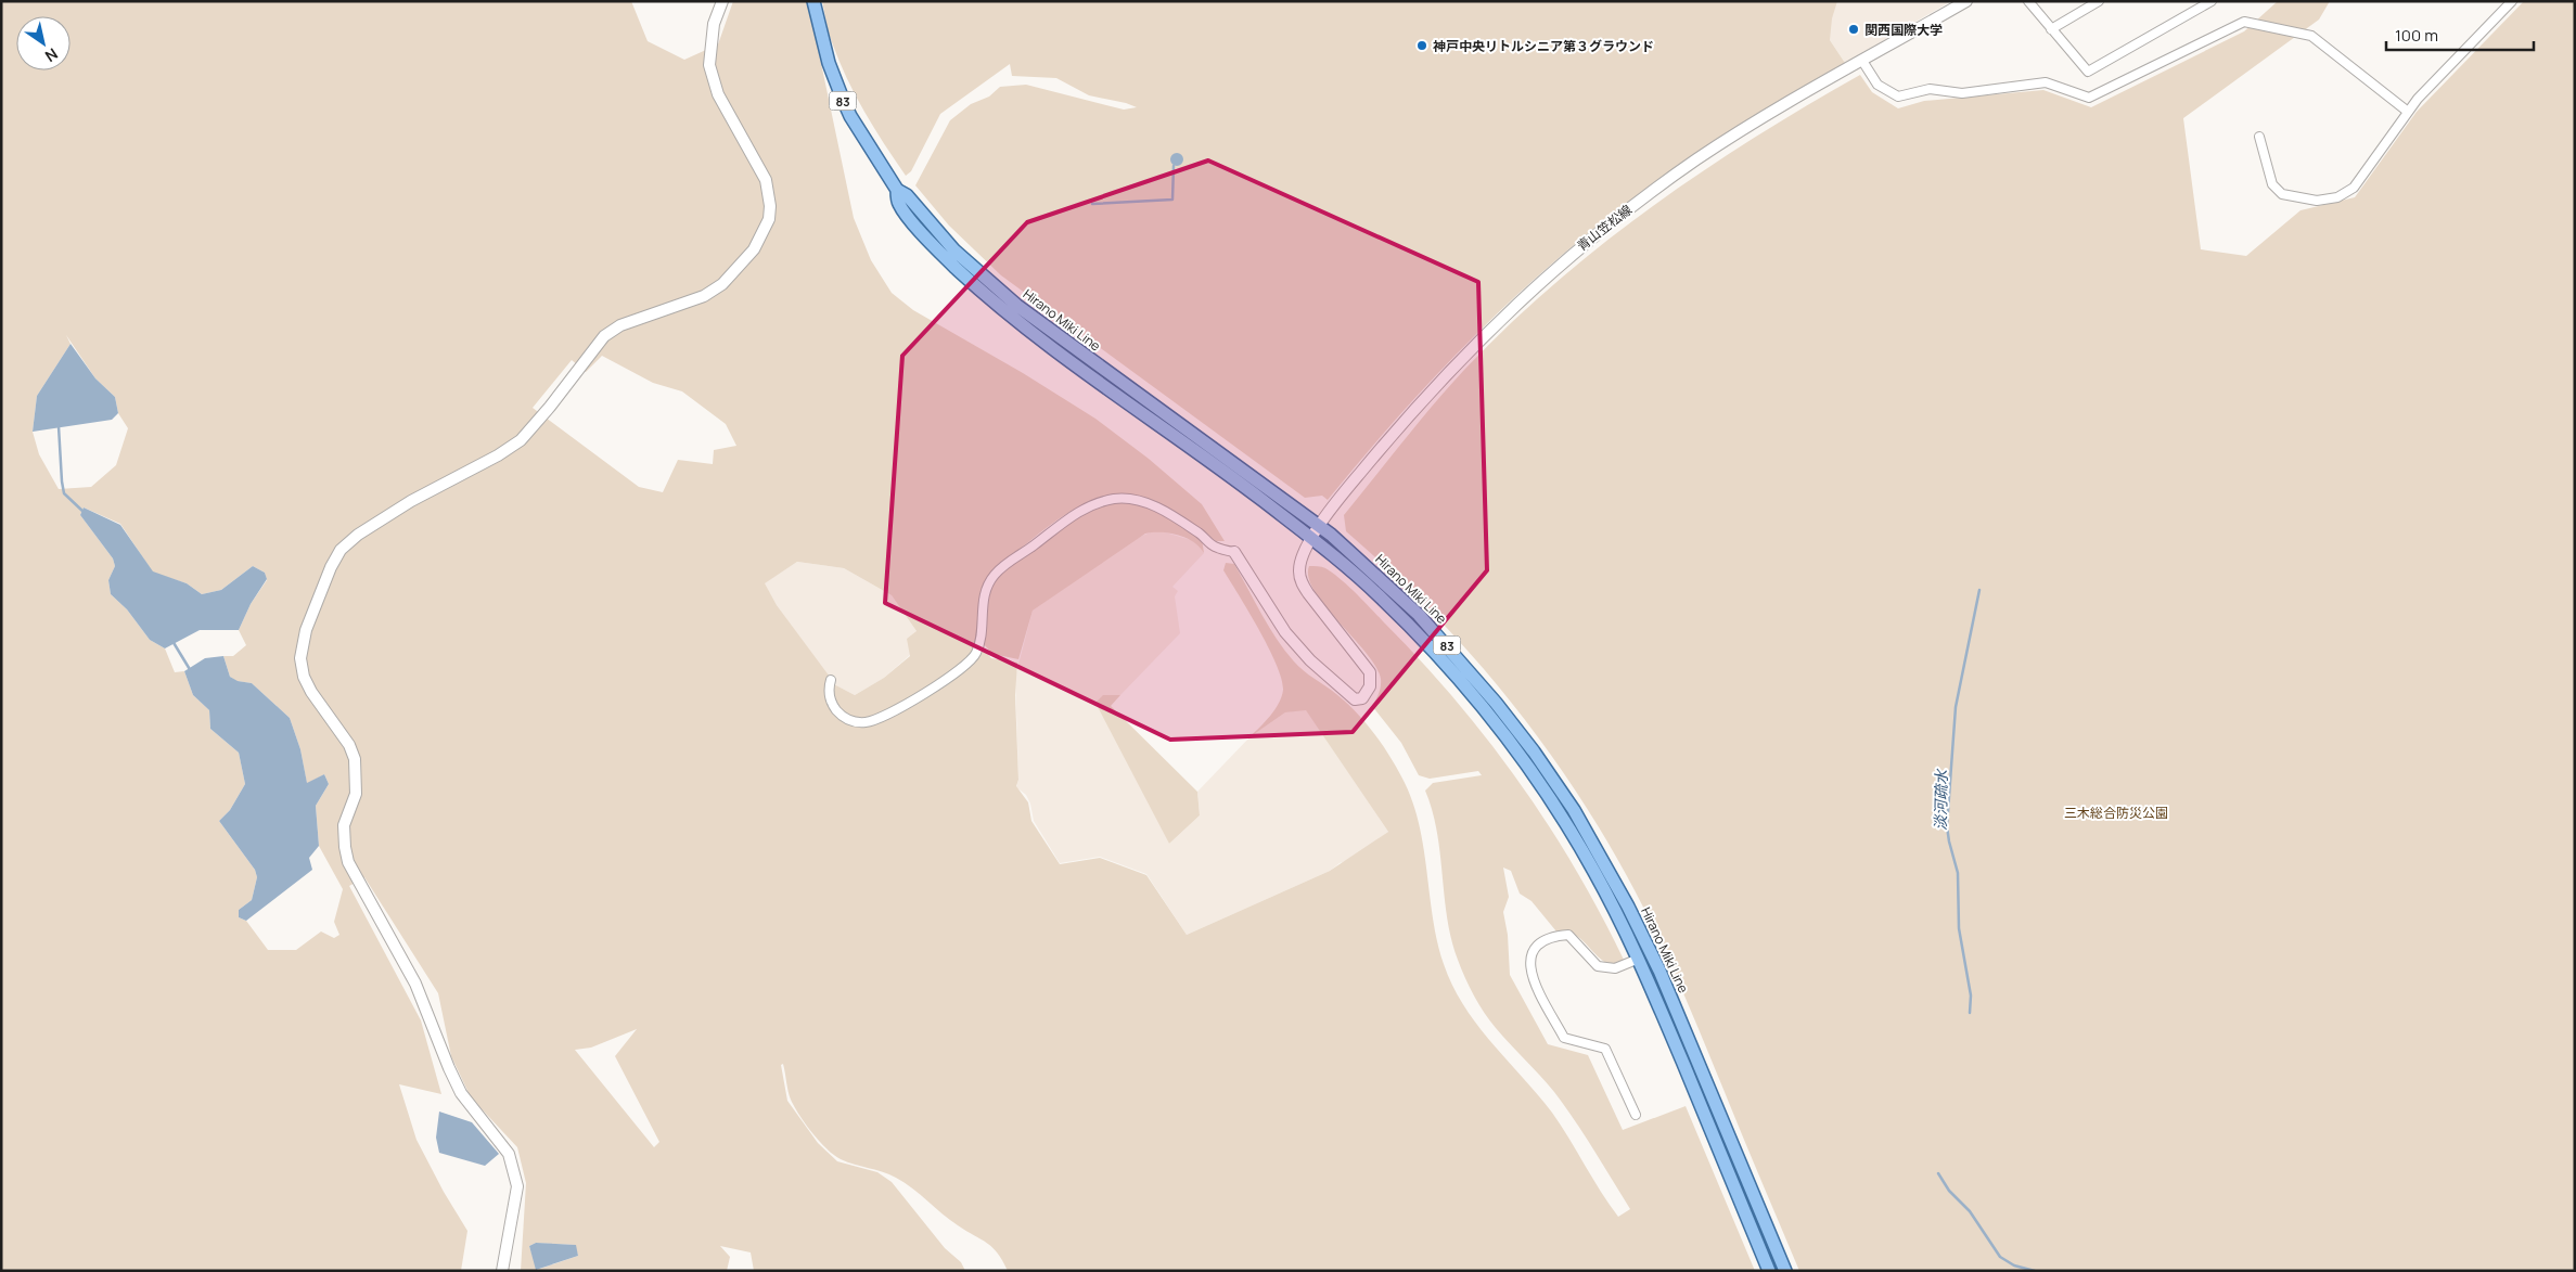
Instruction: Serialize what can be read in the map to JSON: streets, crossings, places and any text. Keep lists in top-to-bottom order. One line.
{"streets":{"main road":["83","Hirano Miki Line"],"street":["青山笠松線"]},"crossings":[["青山笠松線","Hirano Miki Line"]],"water":["淡河疏水"],"parks":["三木総合防災公園"],"places":["関西国際大学","神戸中央リトルシニア第３グラウンド"],"scale_bar":"100 m","north":"bottom right"}
